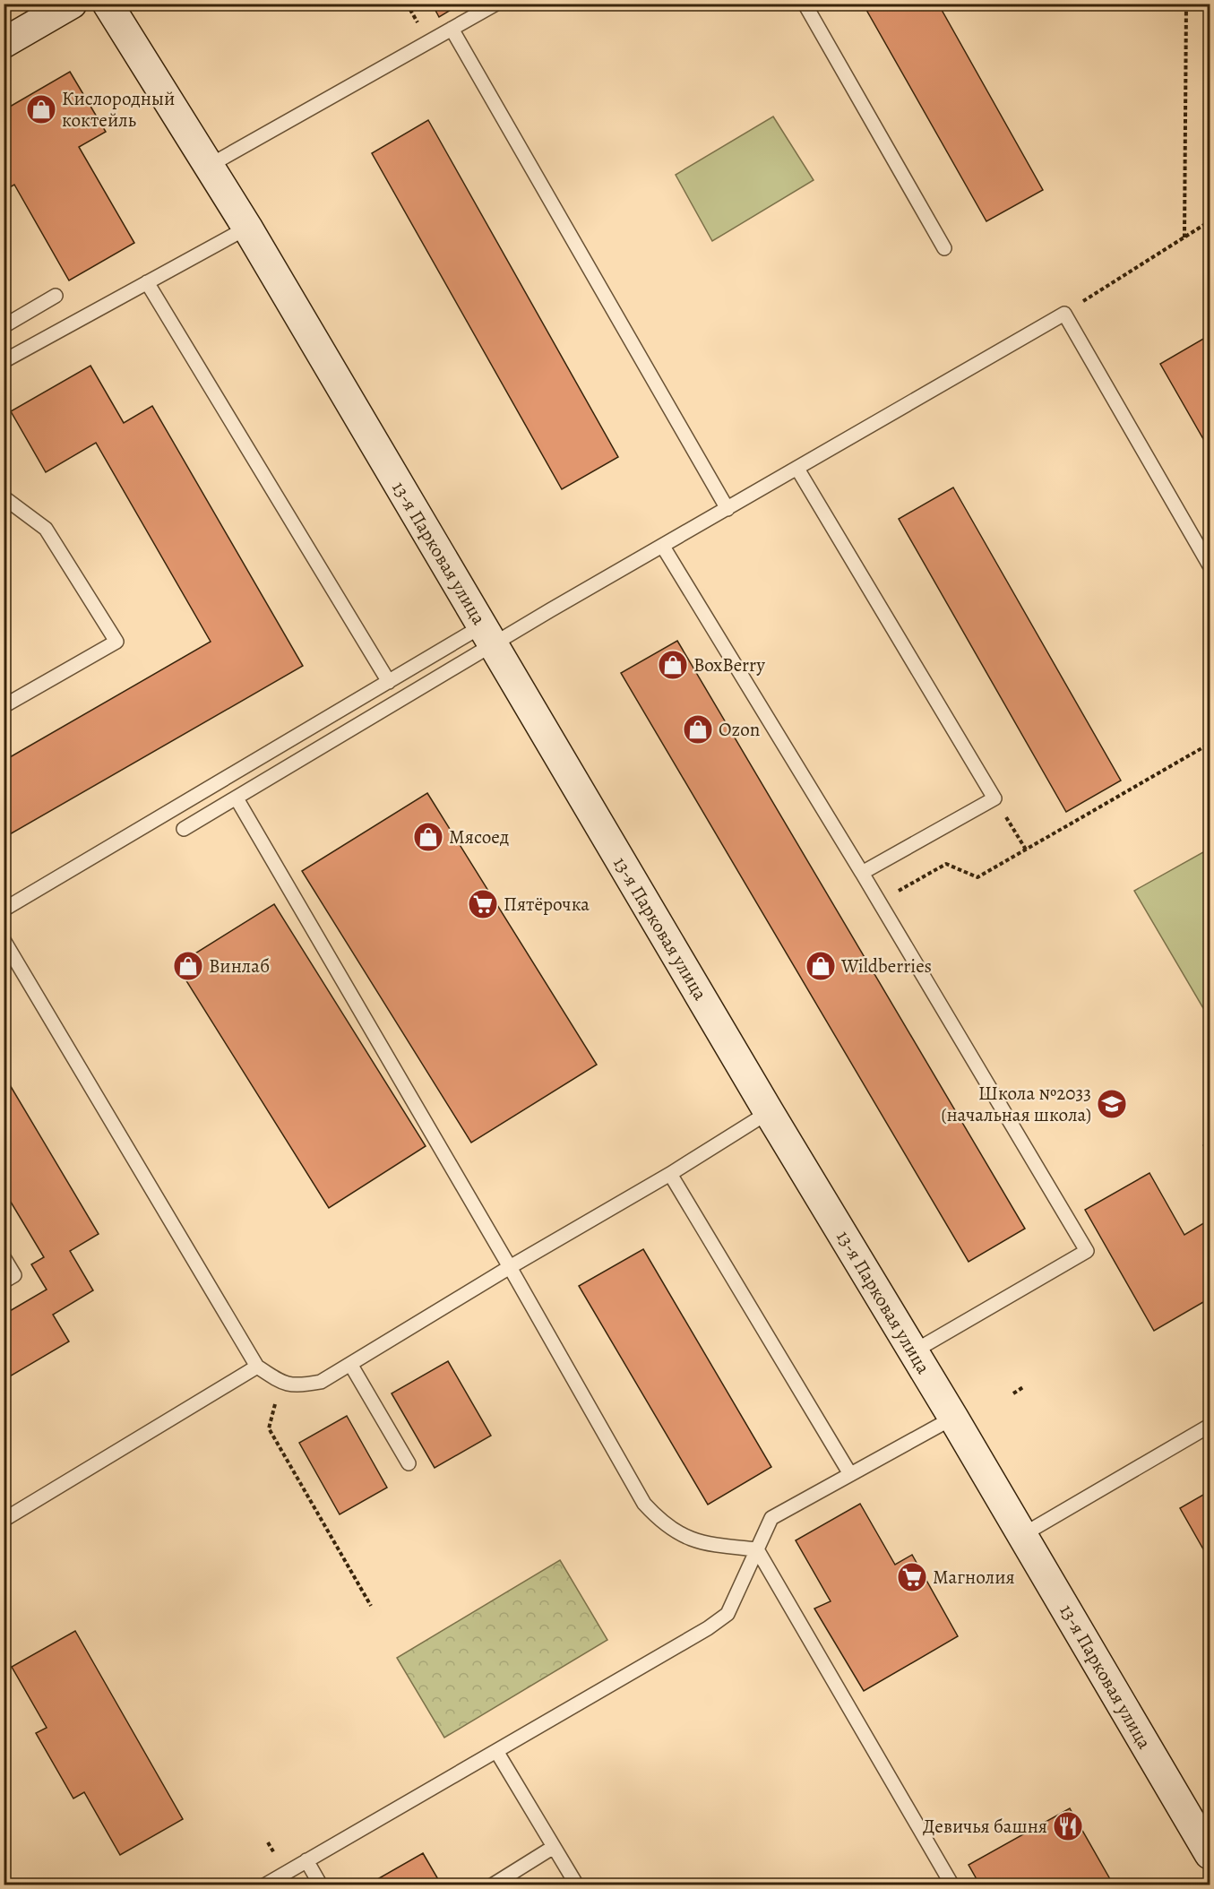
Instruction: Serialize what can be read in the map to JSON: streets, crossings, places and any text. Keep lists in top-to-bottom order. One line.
{"streets":{"street":["13-я Парковая улица"]},"places":{"shop":["Кислородный коктейль","BoxBerry","Ozon","Мясоед","Винлаб","Wildberries"],"supermarket":["Пятёрочка","Магнолия"],"school or university":["Школа №2033 (начальная школа)"],"restaurant":["Девичья башня"]}}
